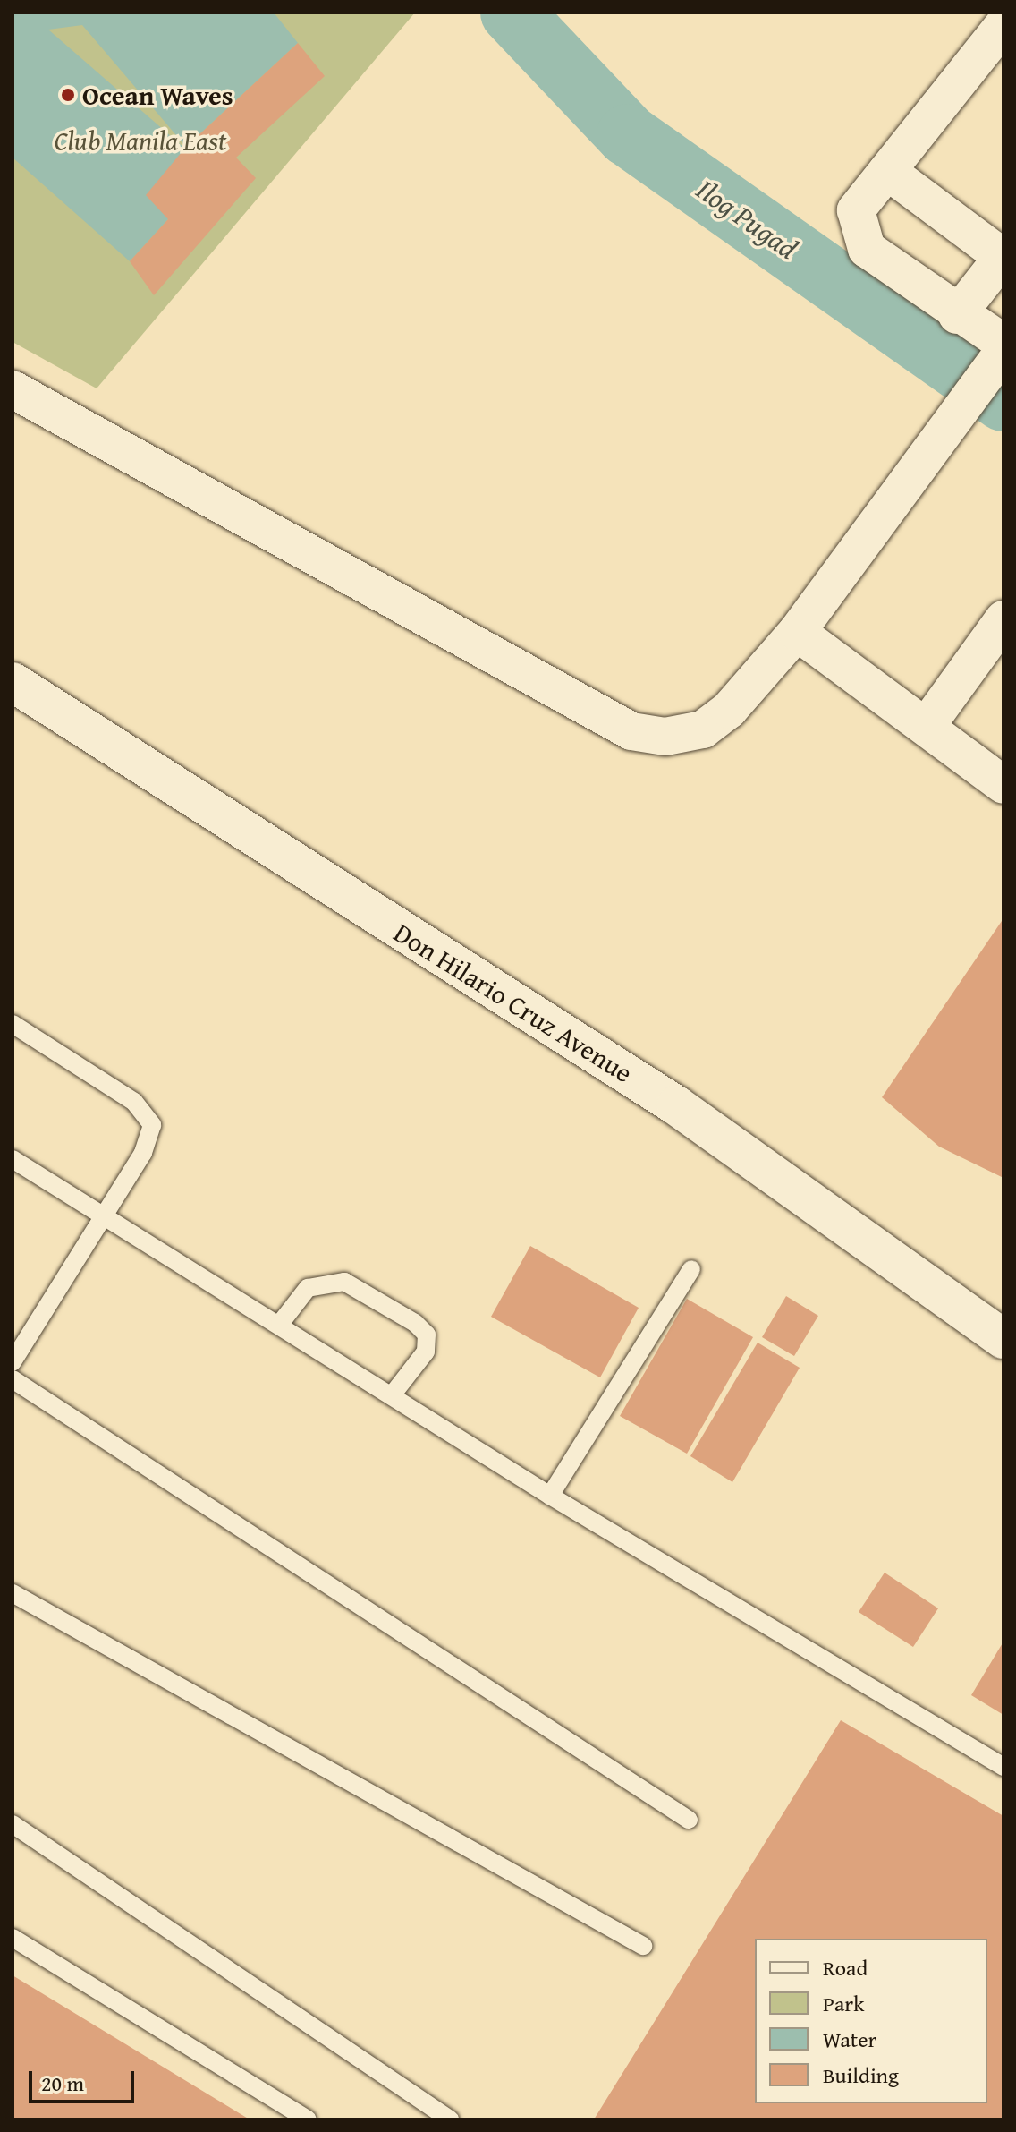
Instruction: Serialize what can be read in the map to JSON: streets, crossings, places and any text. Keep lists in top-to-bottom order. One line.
{"streets":{"street":["Don Hilario Cruz Avenue"]},"water":["Ilog Pugad"],"parks":["Club Manila East"],"places":["Ocean Waves"],"legend":["Road","Park","Water","Building"],"scale_bar":"20 m"}
